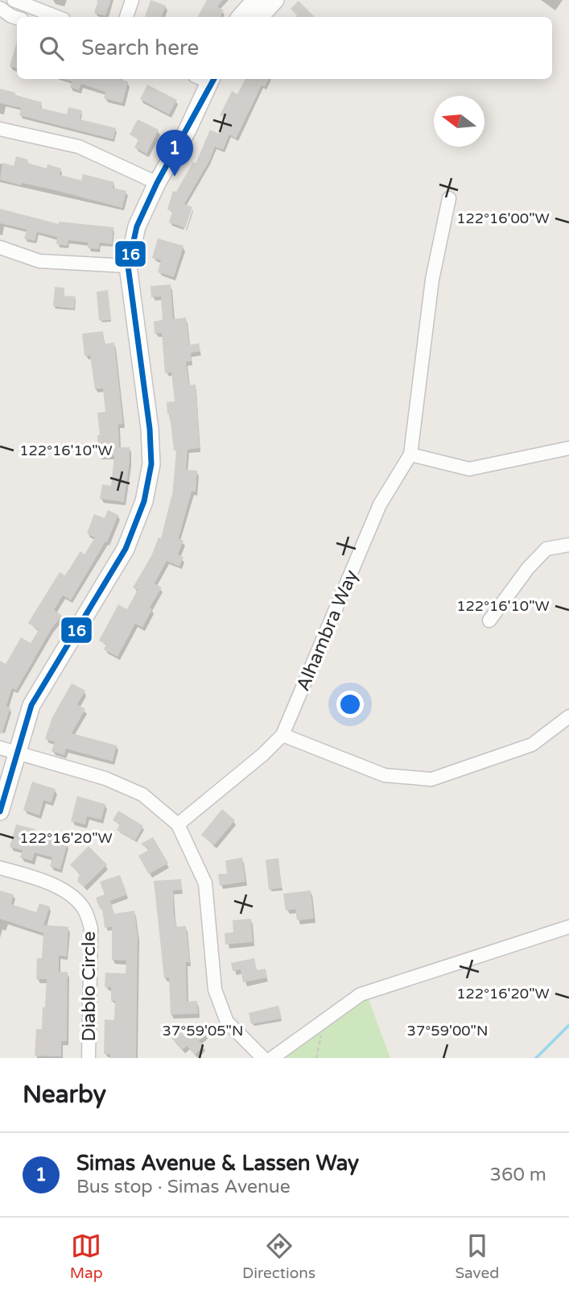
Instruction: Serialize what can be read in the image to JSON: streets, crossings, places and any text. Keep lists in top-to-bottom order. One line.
{"streets":{"street":["Alhambra Way","Diablo Circle"]},"lines":["transit line 16"],"north":"left","page":{"search":"Search here","pins":"1","heading":"Nearby","list":[{"mark":"1","name":"Simas Avenue & Lassen Way","note":"Bus stop · Simas Avenue","value":"360 m"}],"nav":["Map","Directions","Saved"]},"coordinates":["122°16'00\"W","122°16'10\"W","122°16'20\"W","37°59'05\"N","37°59'00\"N"]}
